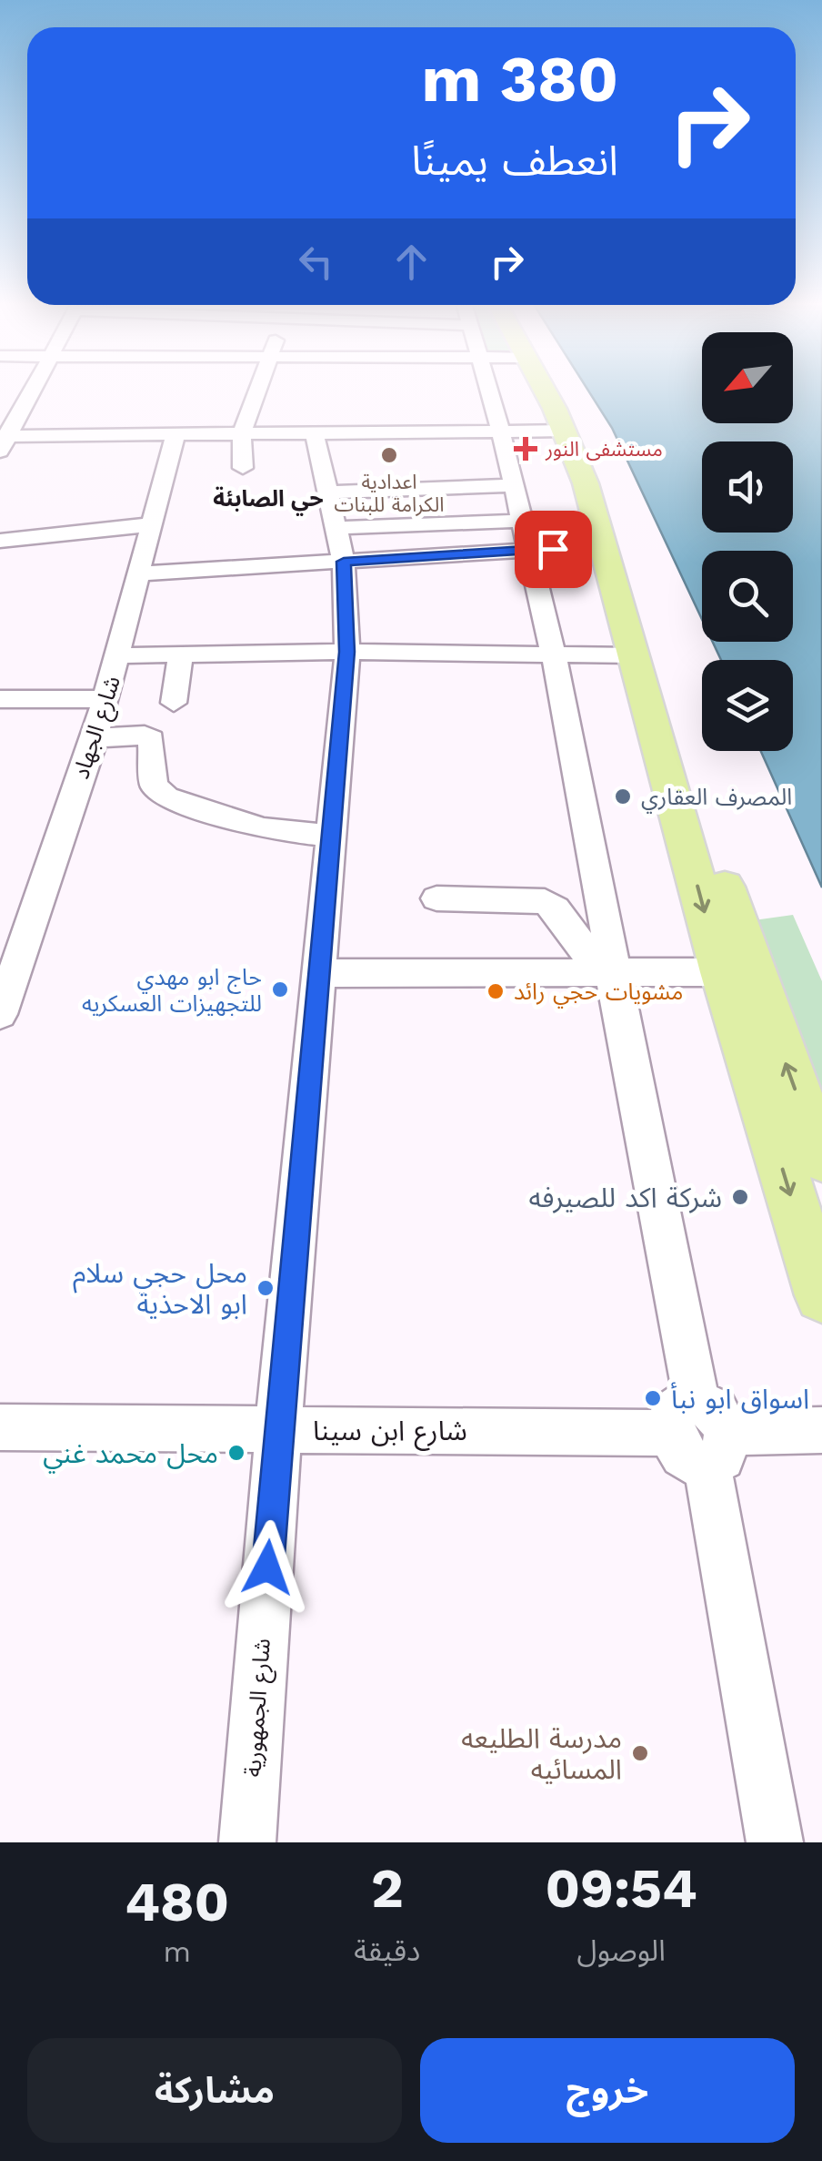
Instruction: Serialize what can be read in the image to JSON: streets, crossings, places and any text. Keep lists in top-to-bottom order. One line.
{"streets":{"street":["شارع الجهاد","شارع ابن سينا","شارع الجمهورية"]},"crossings":[["شارع ابن سينا","شارع الجمهورية"]],"districts":["حي الصابئة"],"places":{"health":["مستشفى النور"],"other":["اعدادية الكرامة للبنات","المصرف العقاري","حاج ابو مهدي للتجهيزات العسكريه","مشويات حجي رائد","شركة اكد للصيرفه","محل حجي سلام ابو الاحذية","اسواق ابو نبأ","محل محمد غني","مدرسة الطليعه المسائيه"]},"north":"bottom left","page":{"turn":["380 m","انعطف يمينًا"],"eta":["09:54","الوصول","2","دقيقة","480","m"],"buttons":["خروج","مشاركة"]}}
